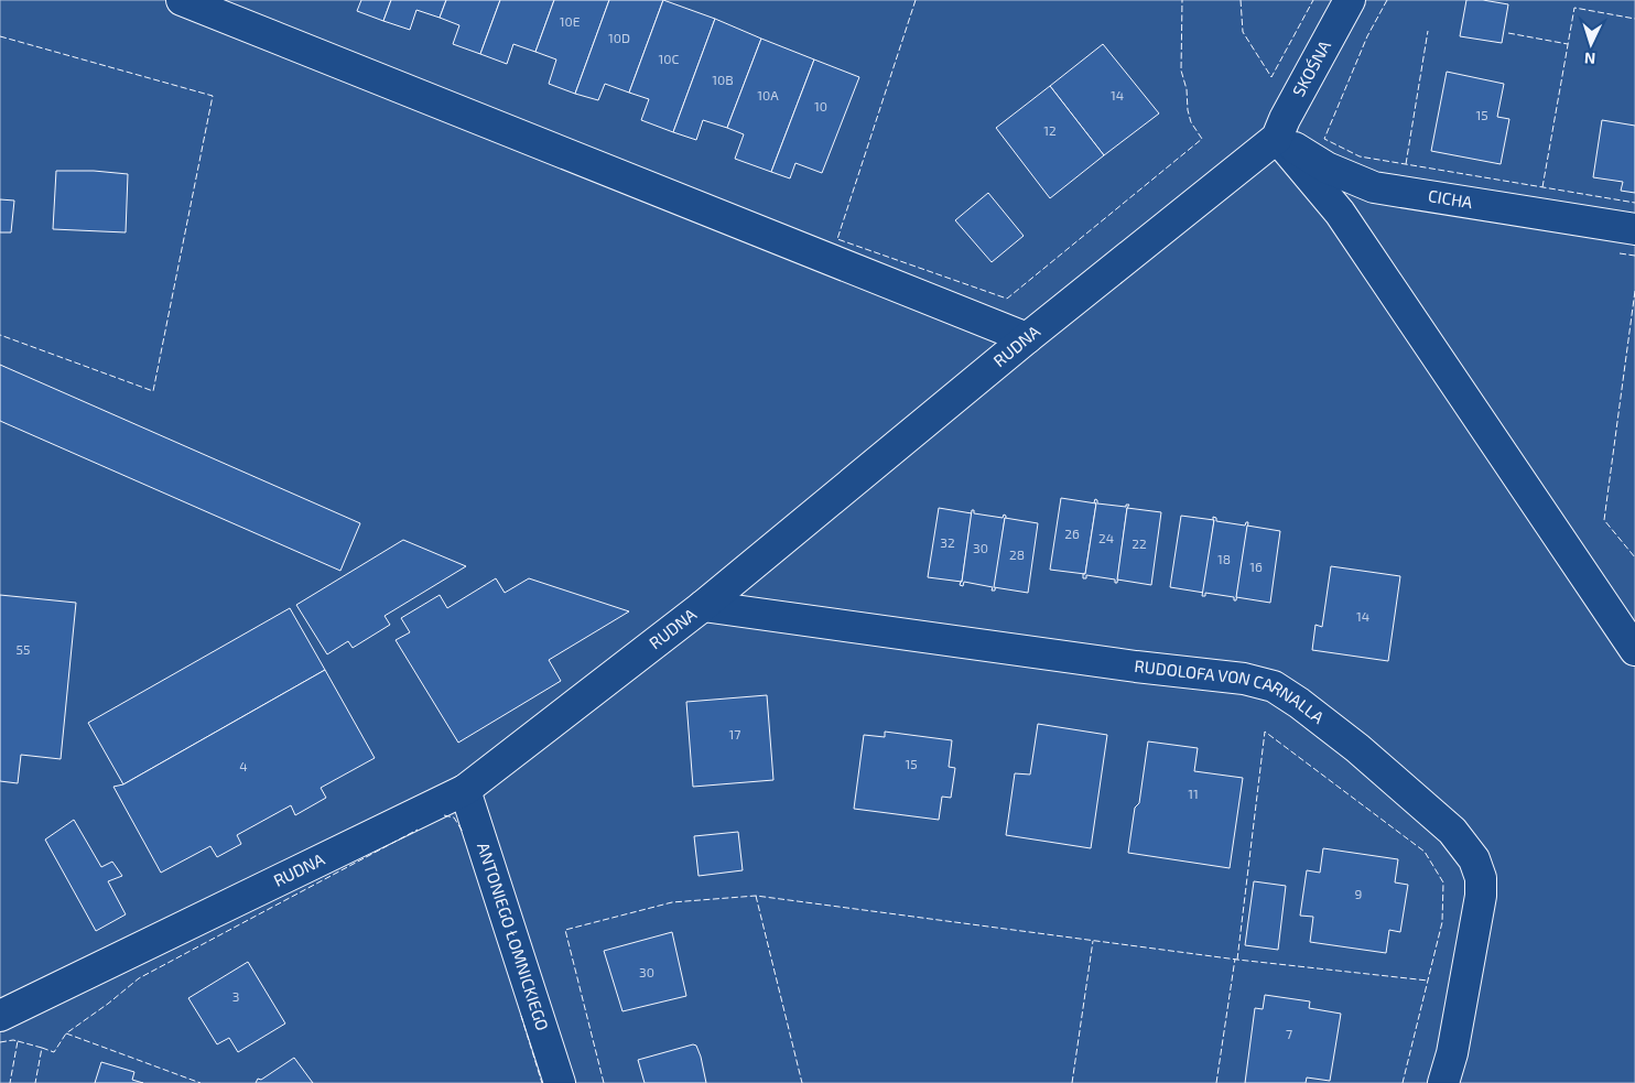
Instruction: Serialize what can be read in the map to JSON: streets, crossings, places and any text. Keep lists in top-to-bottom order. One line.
{"streets":{"street":["SKOŚNA","CICHA","RUDNA","RUDOLOFA VON CARNALLA","ANTONIEGO ŁOMNICKIEGO"]},"crossings":[["SKOŚNA","CICHA"],["SKOŚNA","RUDNA"],["CICHA","RUDNA"],["RUDNA","RUDOLOFA VON CARNALLA"],["RUDNA","ANTONIEGO ŁOMNICKIEGO"]],"house_numbers":["10E","10D","10C","10B","10A","14","10","15","12","26","24","32","22","30","28","18","16","14","55","17","15","4","11","9","30","3","7"],"north":"bottom"}
